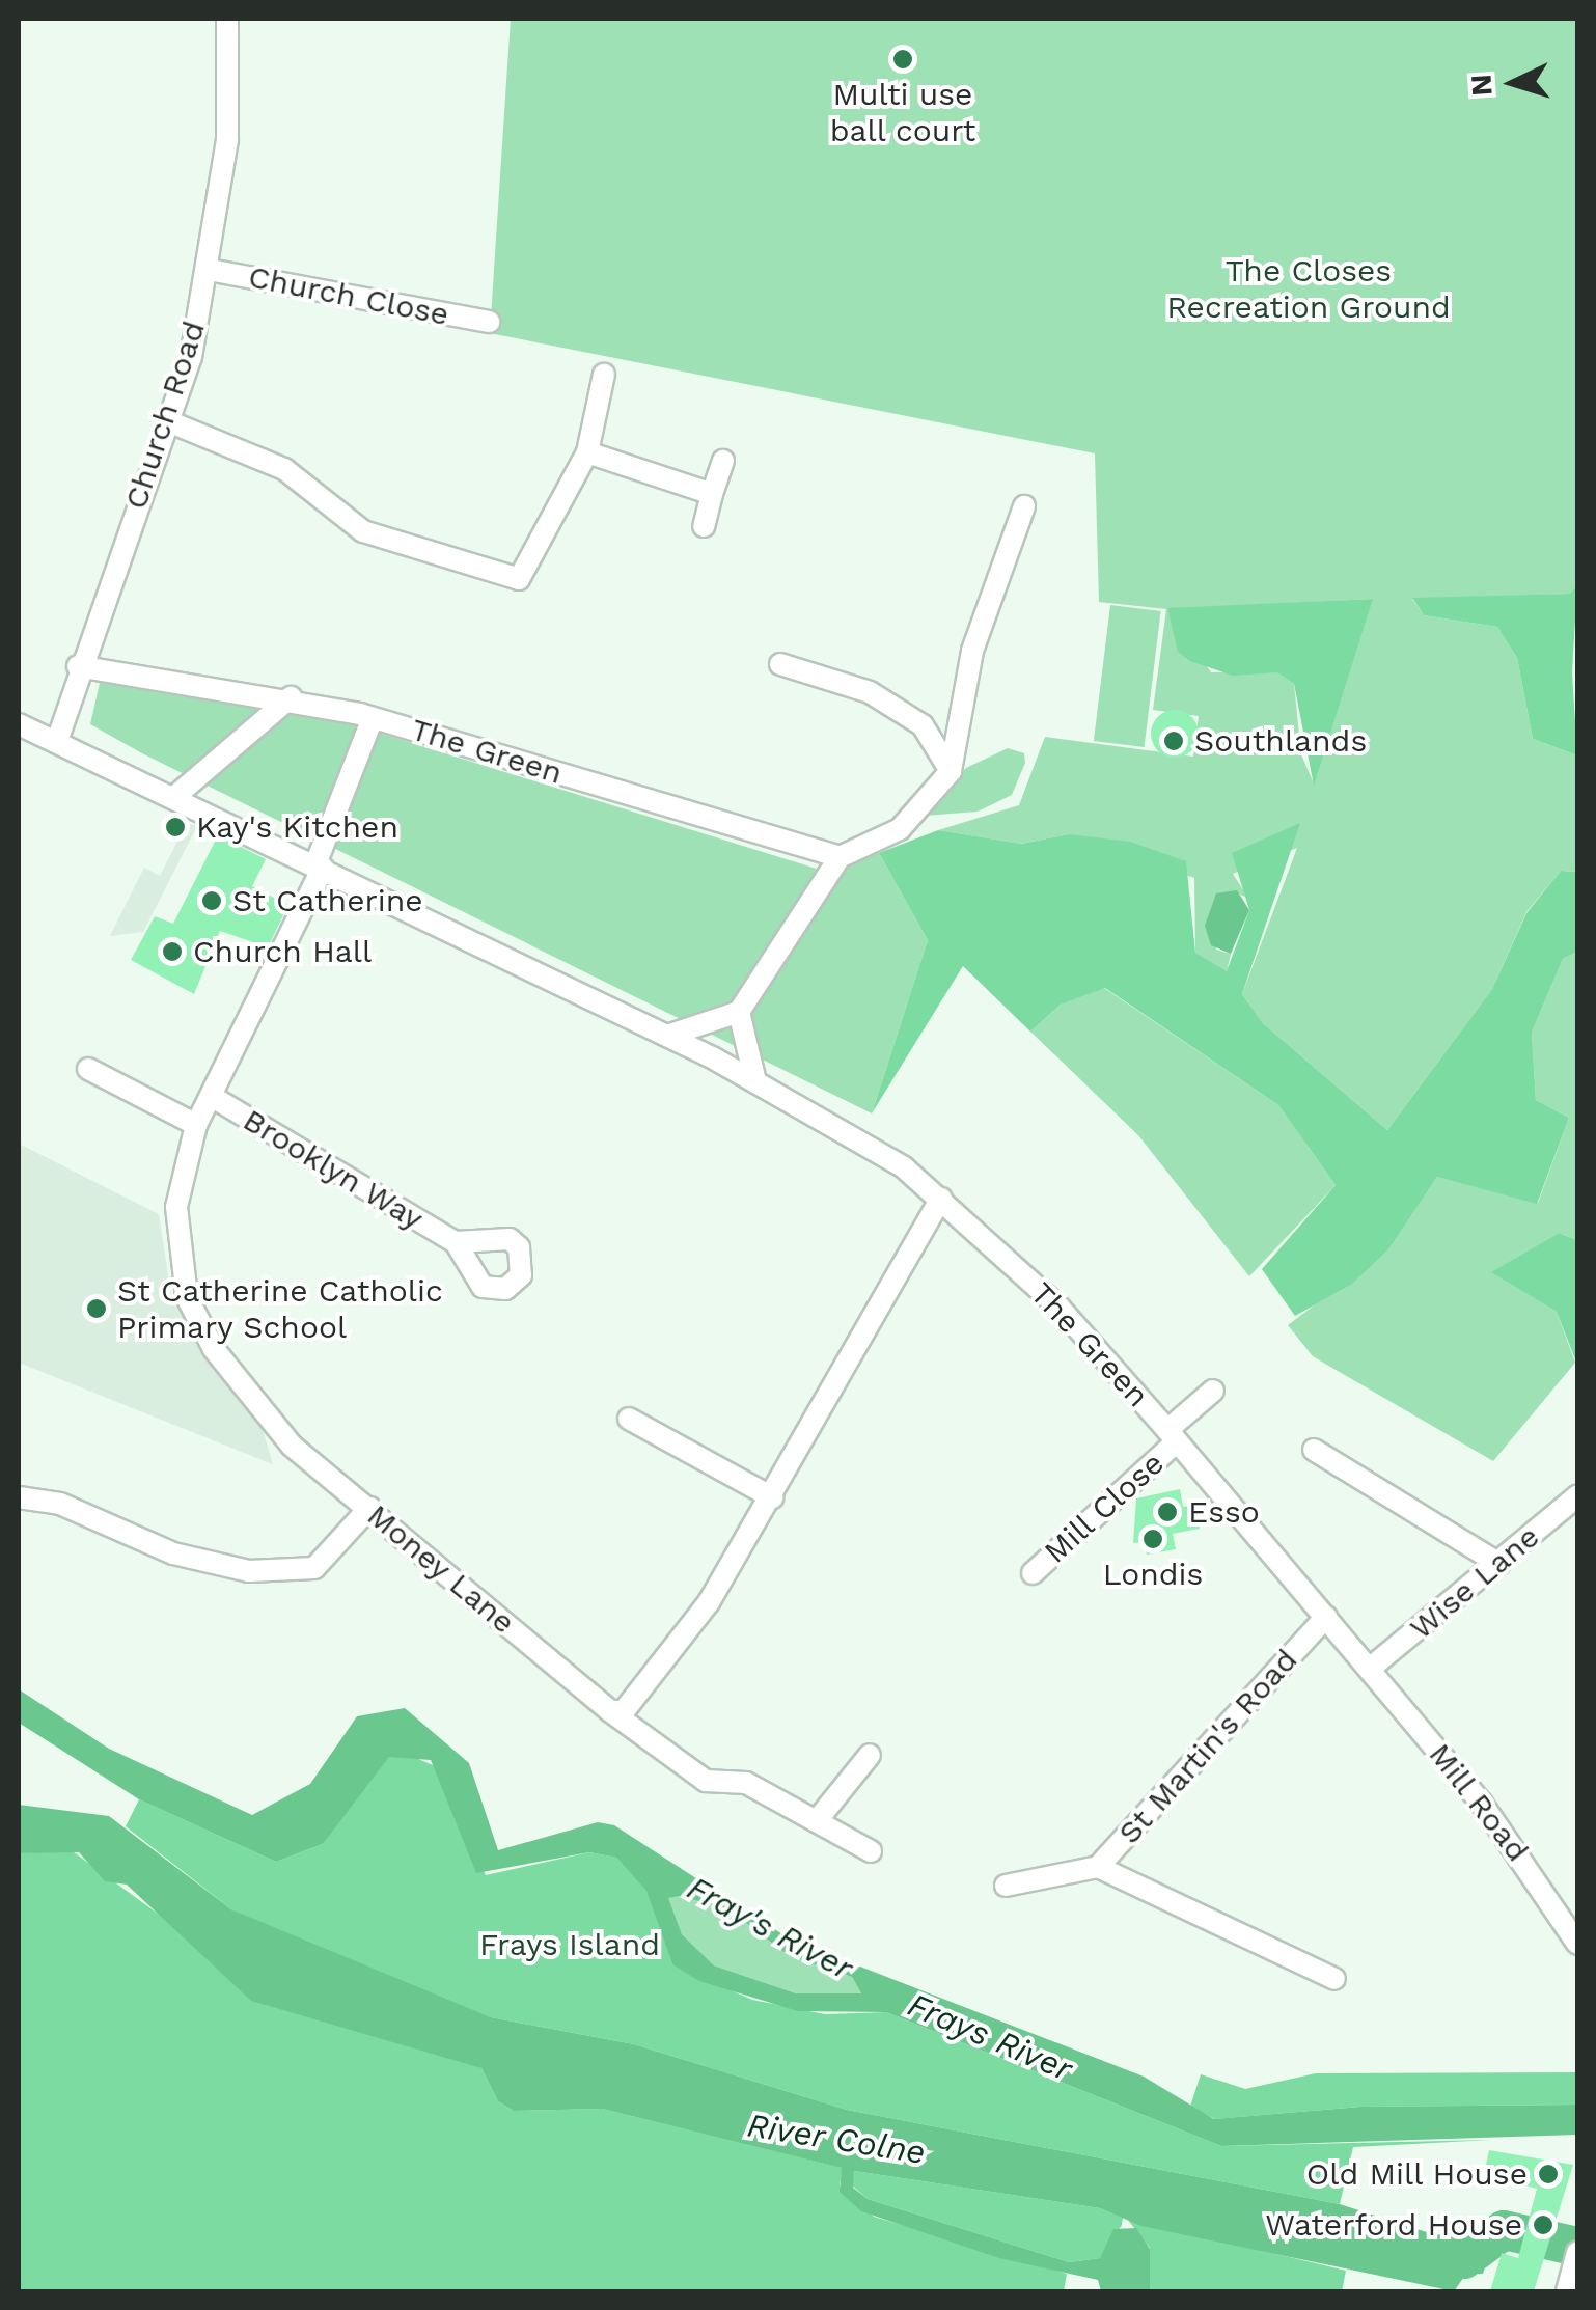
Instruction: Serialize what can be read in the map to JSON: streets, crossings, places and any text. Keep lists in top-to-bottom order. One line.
{"streets":{"street":["Church Close","Church Road","The Green","Brooklyn Way","Mill Close","Money Lane","Wise Lane","St Martin's Road","Mill Road"]},"crossings":[["Church Close","Church Road"],["Church Road","The Green"],["The Green","Mill Close"],["The Green","Money Lane"],["The Green","Wise Lane"],["The Green","St Martin's Road"],["The Green","Mill Road"],["Brooklyn Way","Money Lane"],["Wise Lane","Mill Road"]],"water":["Fray's River","Frays River","River Colne"],"parks":["The Closes Recreation Ground","Frays Island"],"places":["Multi use ball court","Southlands","Kay's Kitchen","St Catherine","Church Hall","St Catherine Catholic Primary School","Esso","Londis","Old Mill House","Waterford House"],"north":"left"}
